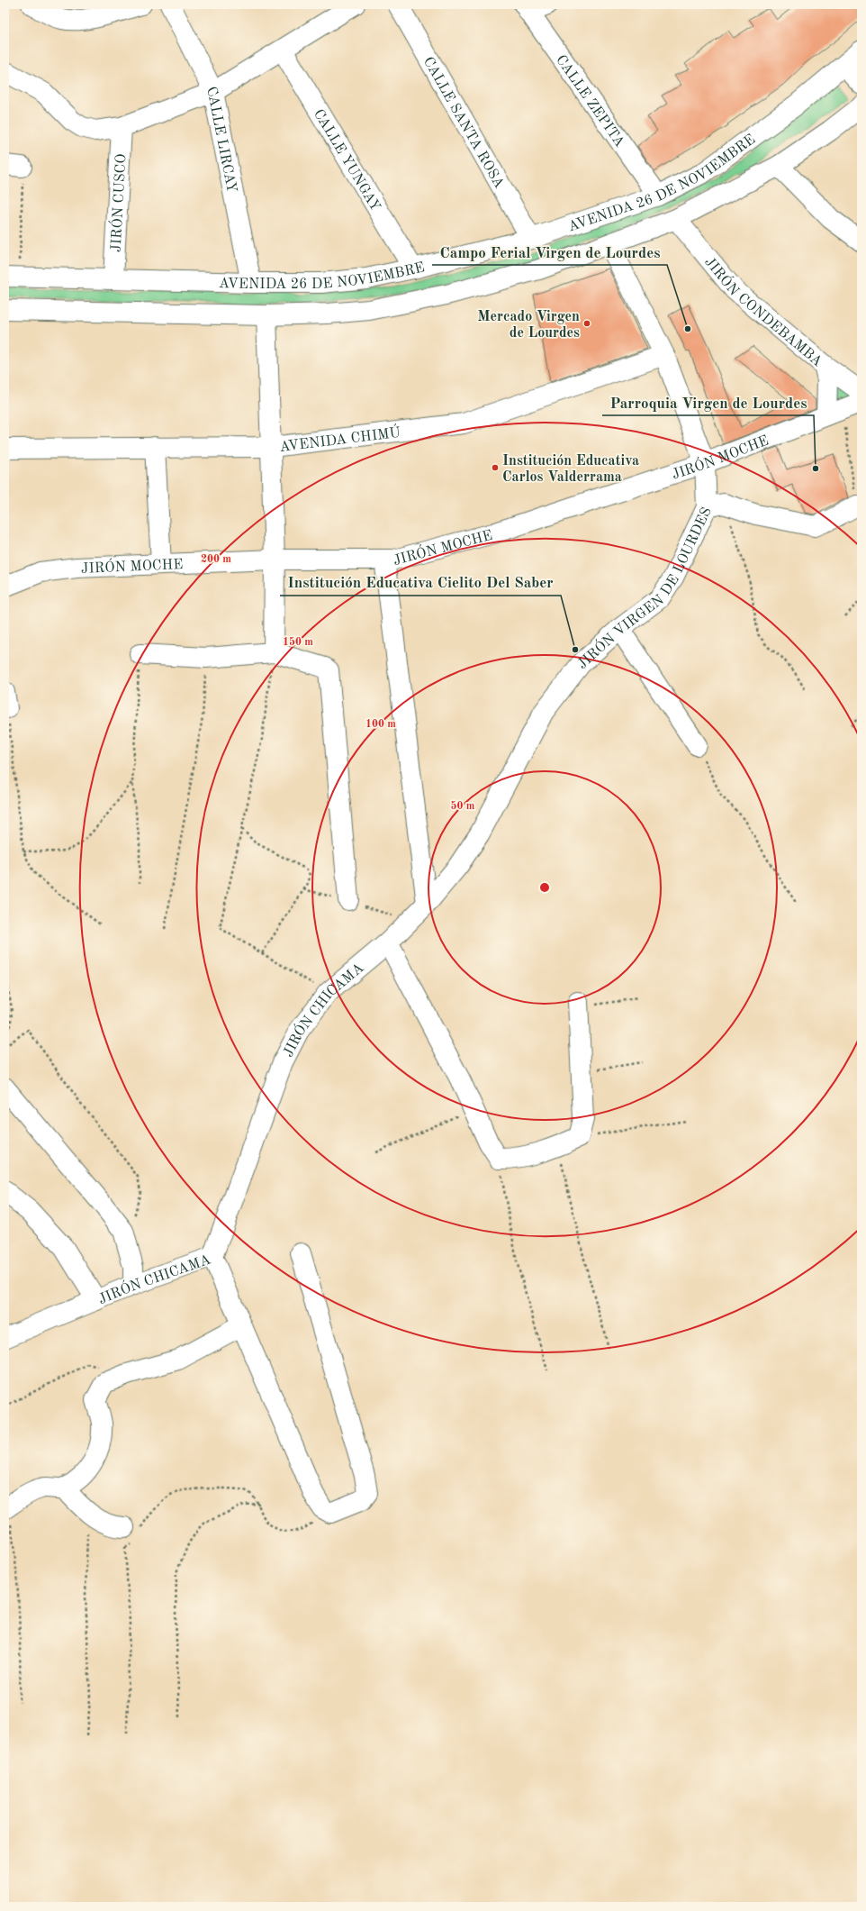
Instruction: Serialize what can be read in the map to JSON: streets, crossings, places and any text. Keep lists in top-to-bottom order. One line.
{"streets":{"street":["CALLE ZEPITA","CALLE SANTA ROSA","CALLE LIRCAY","CALLE YUNGAY","AVENIDA 26 DE NOVIEMBRE","JIRÓN CUSCO","JIRÓN CONDEBAMBA","AVENIDA CHIMÚ","JIRÓN MOCHE","JIRÓN VIRGEN DE LOURDES","JIRÓN CHICAMA"]},"crossings":[["CALLE ZEPITA","AVENIDA 26 DE NOVIEMBRE"],["CALLE SANTA ROSA","AVENIDA 26 DE NOVIEMBRE"],["CALLE LIRCAY","AVENIDA 26 DE NOVIEMBRE"],["CALLE YUNGAY","AVENIDA 26 DE NOVIEMBRE"],["AVENIDA 26 DE NOVIEMBRE","JIRÓN CUSCO"],["AVENIDA CHIMÚ","JIRÓN VIRGEN DE LOURDES"],["JIRÓN MOCHE","JIRÓN VIRGEN DE LOURDES"],["JIRÓN VIRGEN DE LOURDES","JIRÓN CHICAMA"]],"places":["Mercado Virgen de Lourdes","Campo Ferial Virgen de Lourdes","Institución Educativa Carlos Valderrama","Parroquia Virgen de Lourdes","Institución Educativa Cielito Del Saber"],"rings":["200 m","150 m","100 m","50 m"]}
